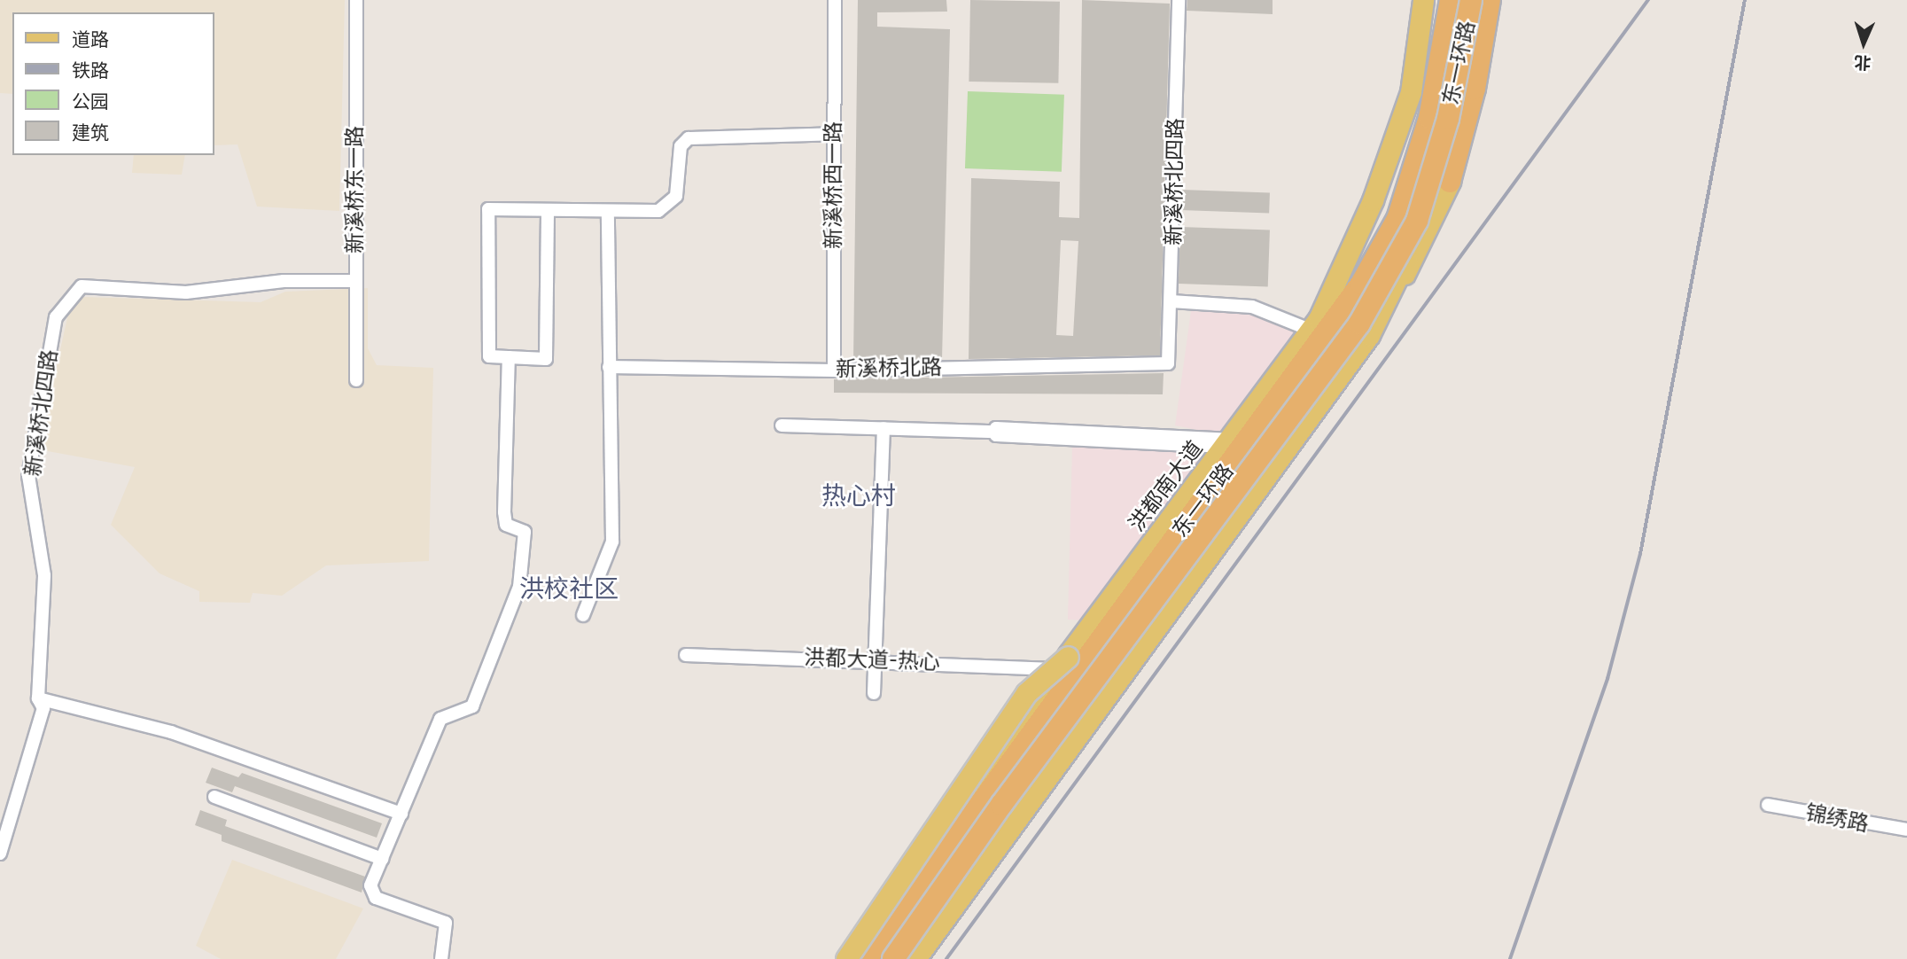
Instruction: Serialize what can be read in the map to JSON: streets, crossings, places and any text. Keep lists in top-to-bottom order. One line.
{"streets":{"highway":["东一环路"],"main road":["洪都南大道"],"street":["新溪桥北四路","新溪桥西一路","新溪桥东一路","新溪桥北路","洪都大道-热心","锦绣路"]},"crossings":[["新溪桥北四路","新溪桥东一路"],["新溪桥北四路","新溪桥北路"],["新溪桥西一路","新溪桥北路"],["洪都南大道","洪都大道-热心"]],"districts":["热心村","洪校社区"],"legend":["道路","铁路","公园","建筑"],"north":"bottom"}
